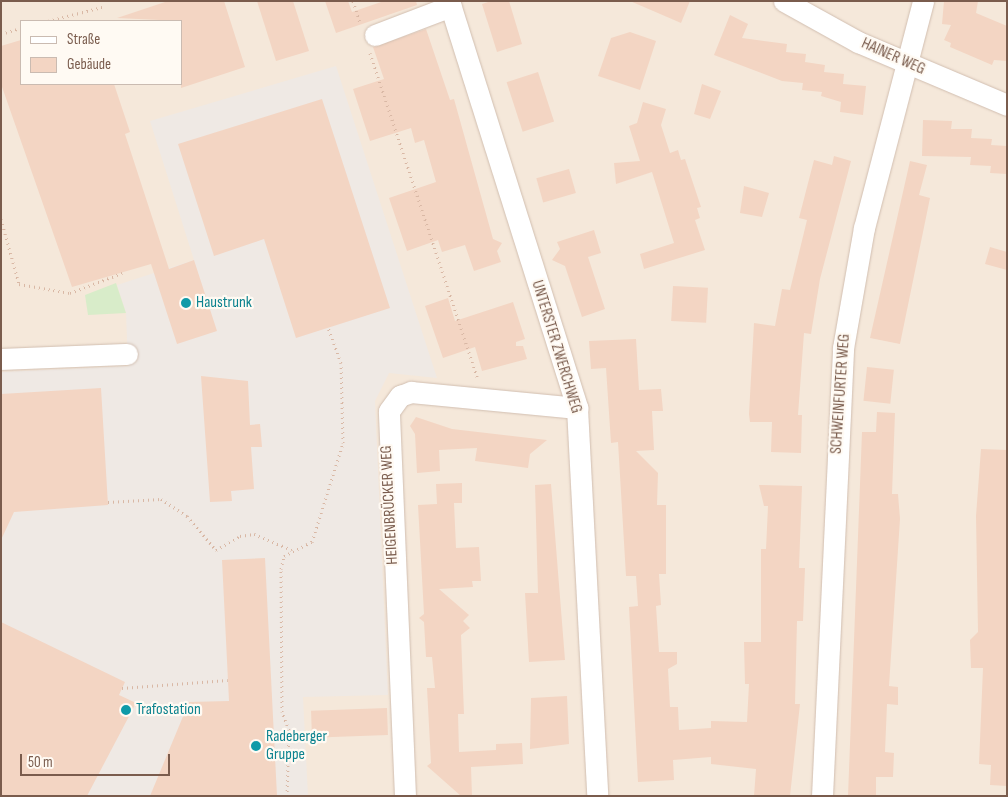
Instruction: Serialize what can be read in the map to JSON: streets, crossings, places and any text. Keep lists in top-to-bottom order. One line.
{"streets":{"street":["HAINER WEG","UNTERSTER ZWERCHWEG","SCHWEINFURTER WEG","HEIGENBRÜCKER WEG"]},"crossings":[["HAINER WEG","SCHWEINFURTER WEG"],["UNTERSTER ZWERCHWEG","HEIGENBRÜCKER WEG"]],"places":["Haustrunk","Trafostation","Radeberger Gruppe"],"legend":["Straße","Gebäude"],"scale_bar":"50 m"}
